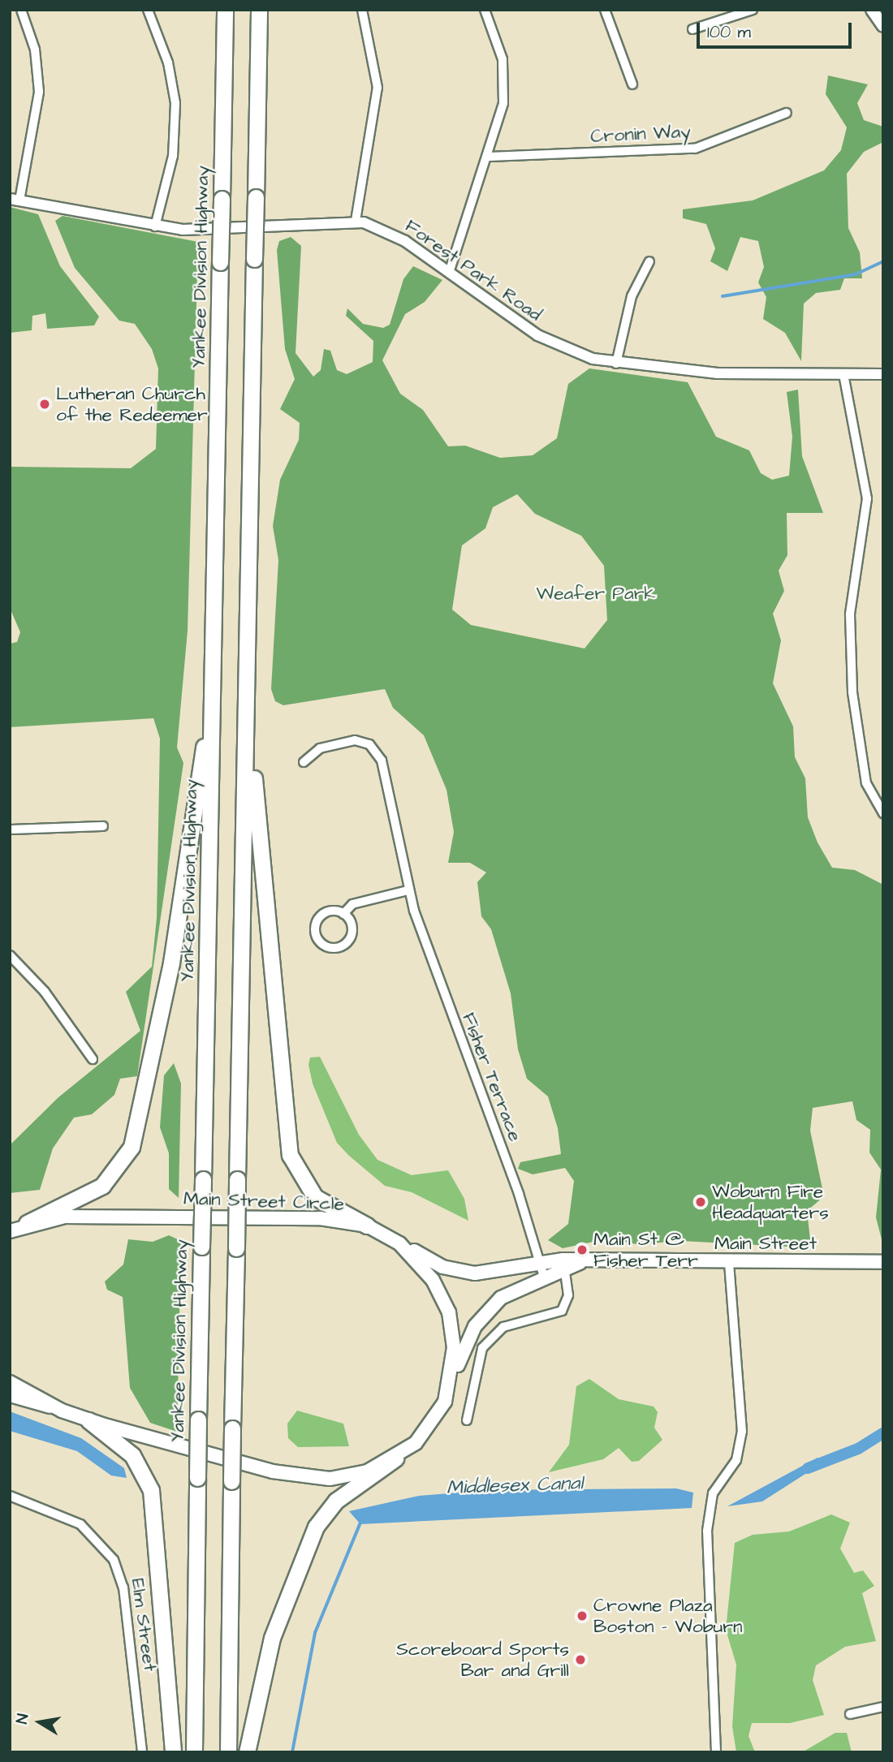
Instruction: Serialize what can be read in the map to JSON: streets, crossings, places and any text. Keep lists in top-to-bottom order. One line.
{"streets":{"highway":["Yankee Division Highway"],"main road":["Main Street Circle","Main Street"],"street":["Cronin Way","Forest Park Road","Fisher Terrace","Elm Street"]},"crossings":[["Fisher Terrace","Main Street"],["Main Street Circle","Main Street"]],"water":["Middlesex Canal"],"parks":["Weafer Park"],"places":["Lutheran Church of the Redeemer","Woburn Fire Headquarters","Main St @ Fisher Terr","Crowne Plaza Boston - Woburn","Scoreboard Sports Bar and Grill"],"scale_bar":"100 m","north":"left"}
